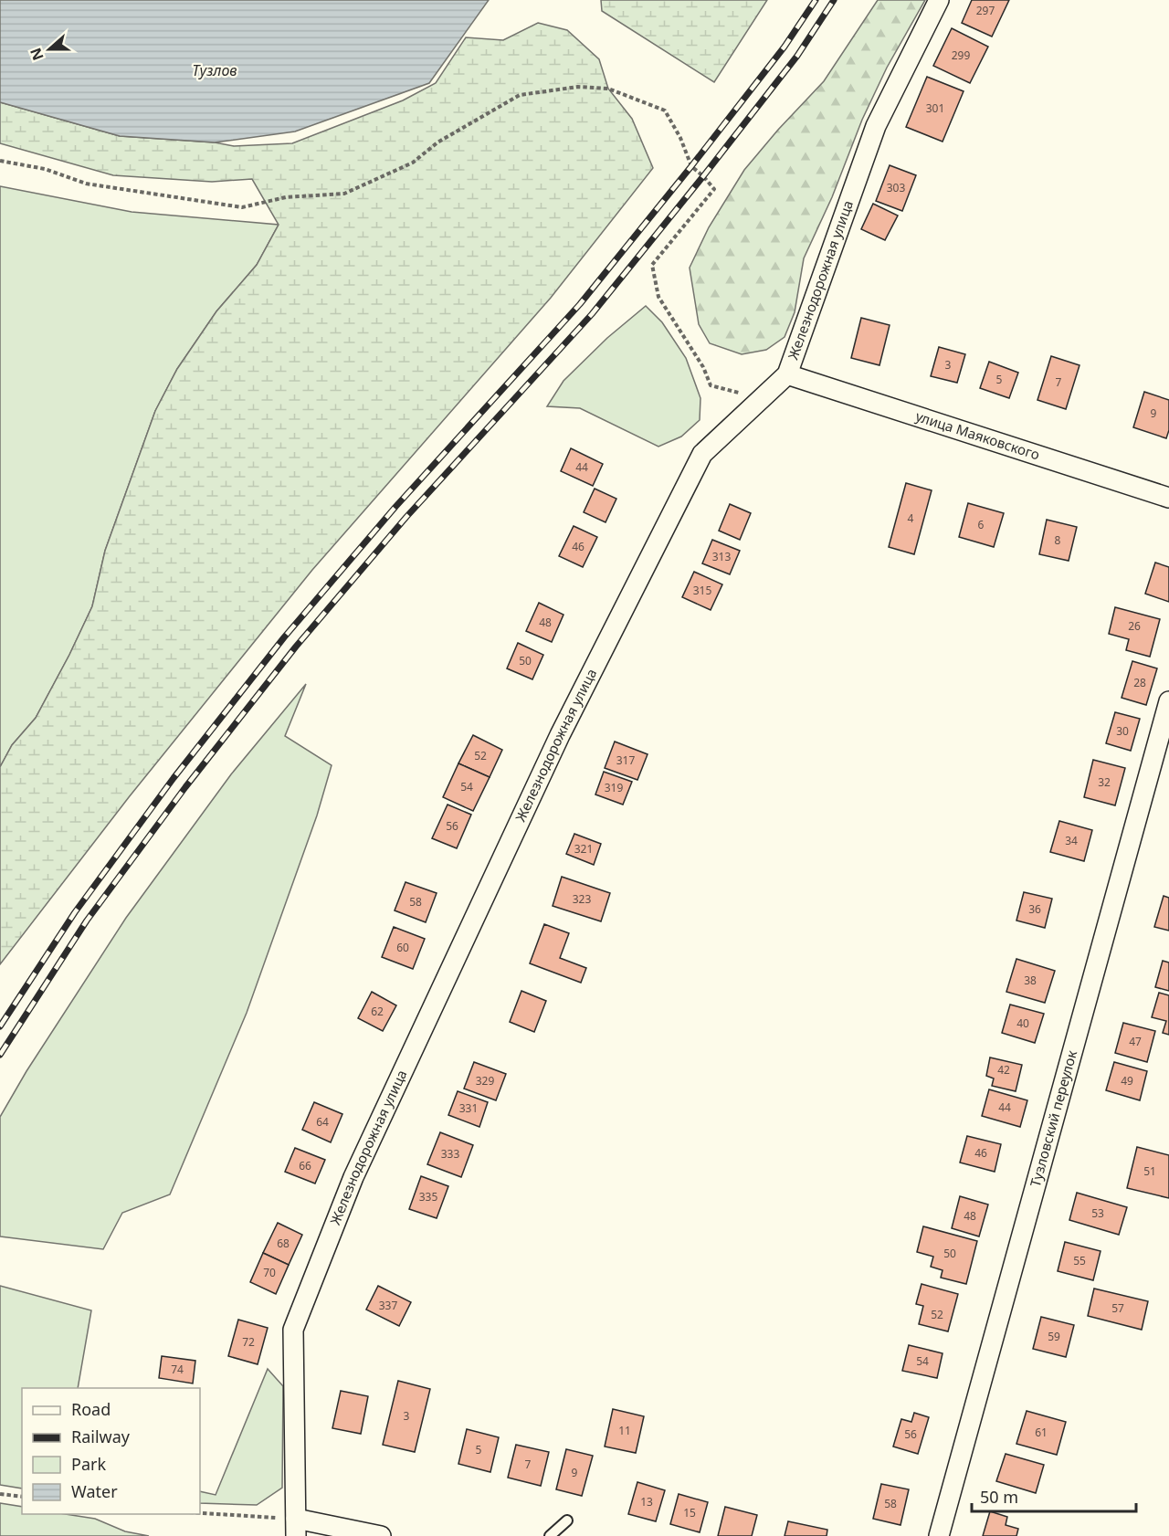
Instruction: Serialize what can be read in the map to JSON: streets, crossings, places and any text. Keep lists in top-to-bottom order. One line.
{"streets":{"street":["Железнодорожная улица","улица Маяковского","Тузловский переулок"]},"crossings":[["Железнодорожная улица","улица Маяковского"]],"water":["Тузлов"],"house_numbers":["297","299","301","303","3","5","7","9","44","4","6","8","46","313","315","48","26","50","28","30","52","317","32","54","319","56","34","321","323","58","36","60","38","62","40","47","42","329","49","44","331","64","46","333","66","51","335","53","48","68","50","55","70","337","57","52","59","72","54","74","3","11","61","56","5","7","9","13","58","15"],"legend":["Road","Railway","Park","Water"],"scale_bar":"50 m","north":"left"}
